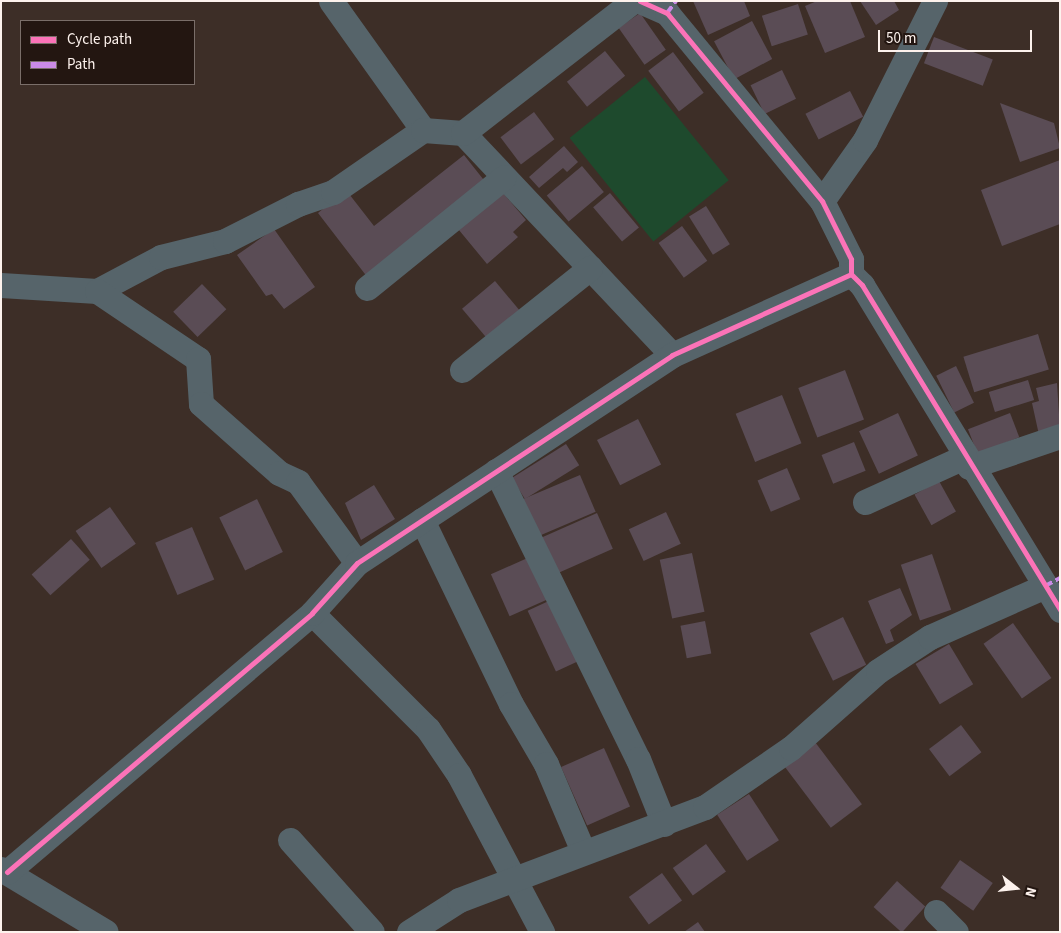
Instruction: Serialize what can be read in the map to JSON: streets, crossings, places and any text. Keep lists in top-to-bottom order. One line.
{"legend":["Cycle path","Path"],"scale_bar":"50 m","north":"right"}
